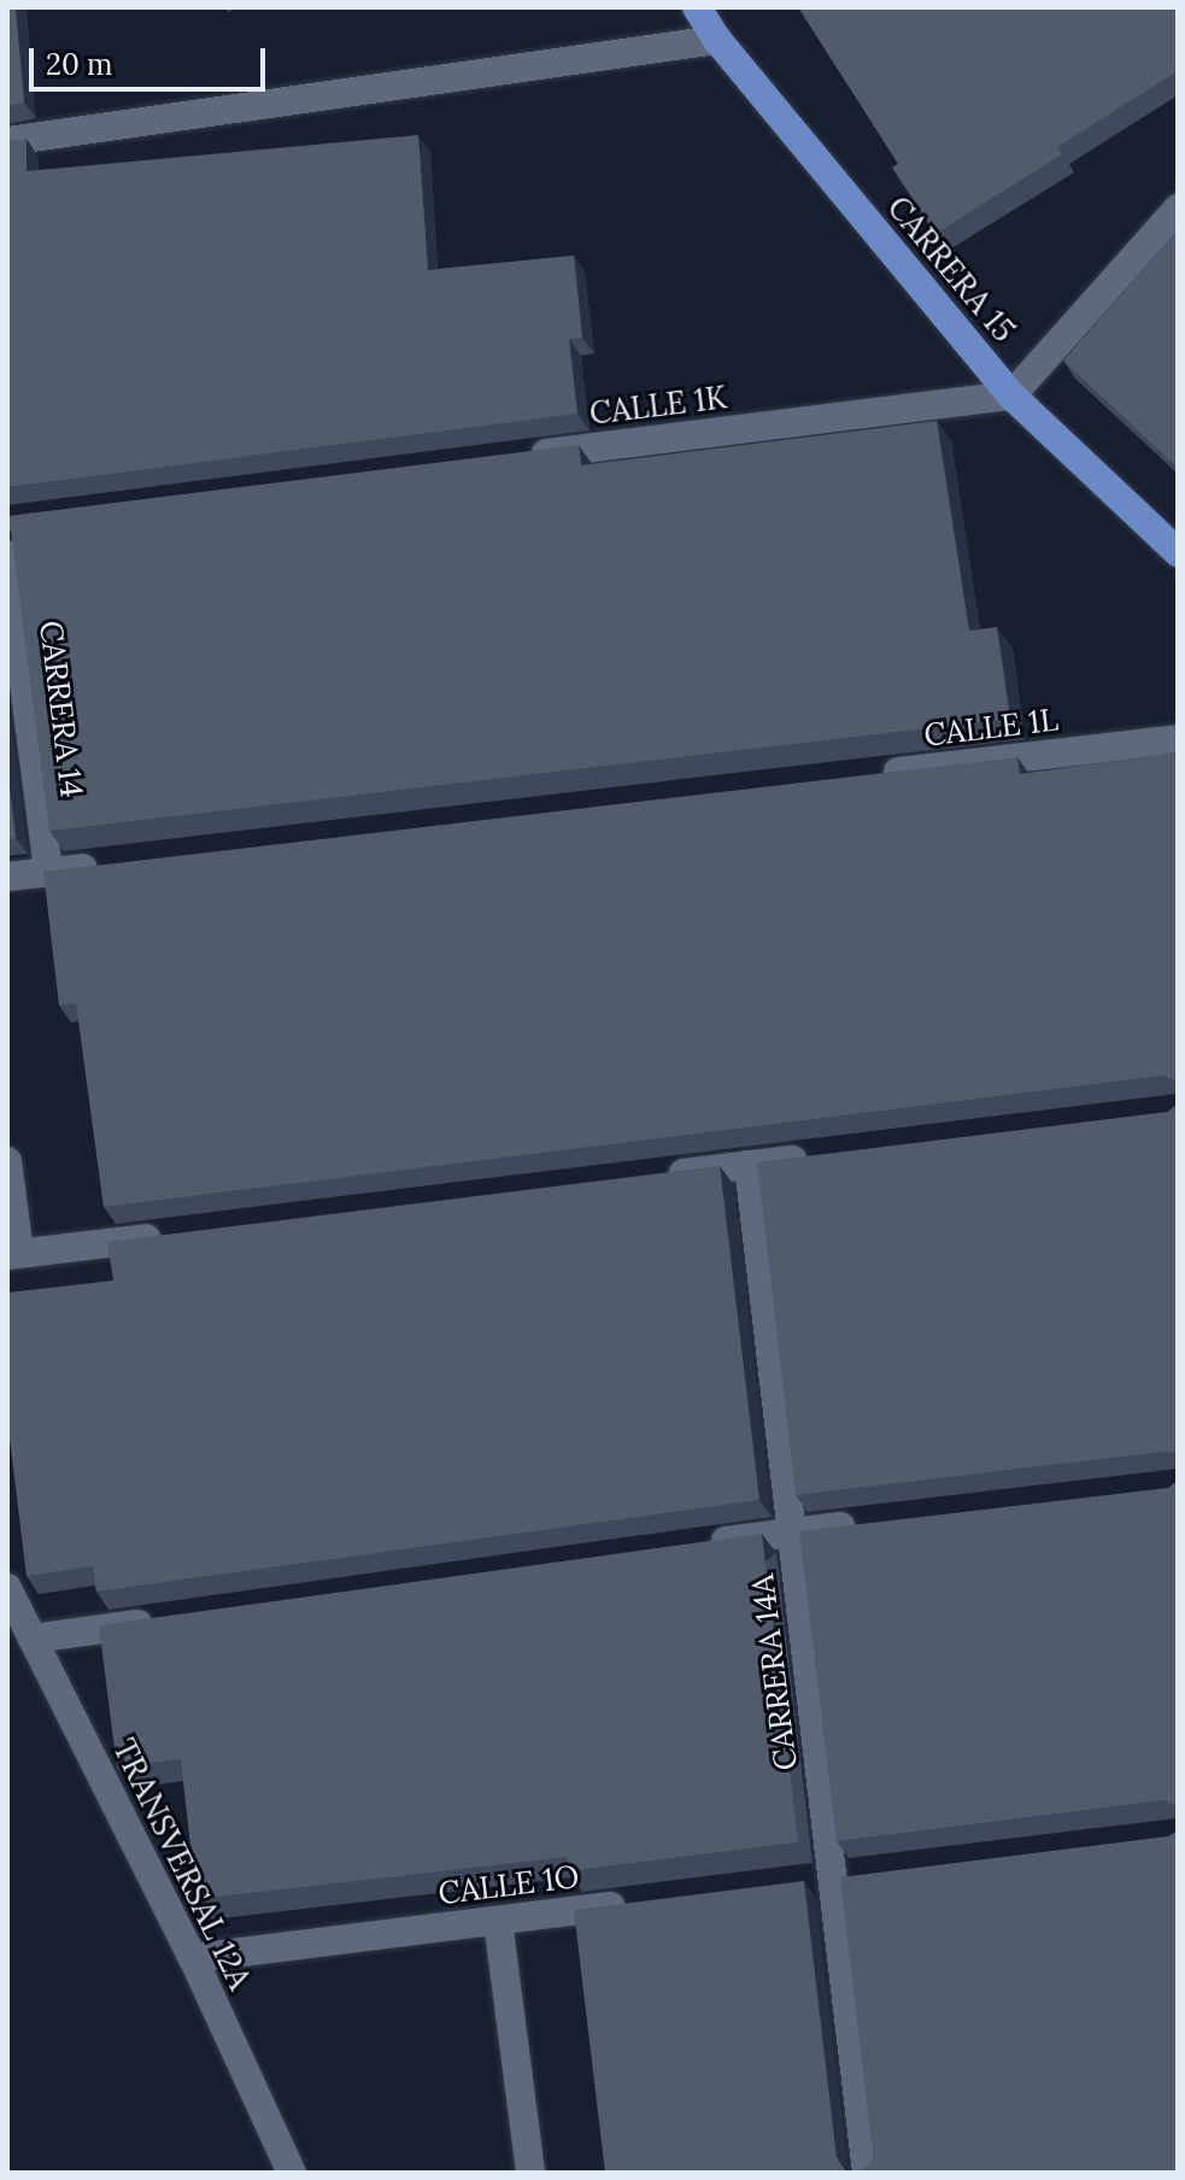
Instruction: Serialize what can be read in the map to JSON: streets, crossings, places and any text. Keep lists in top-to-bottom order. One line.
{"streets":{"main road":["CARRERA 15"],"street":["CALLE 1K","CARRERA 14","CALLE 1L","CARRERA 14A","TRANSVERSAL 12A","CALLE 1O"]},"crossings":[["CARRERA 15","CALLE 1K"],["TRANSVERSAL 12A","CALLE 1O"]],"scale_bar":"20 m"}
